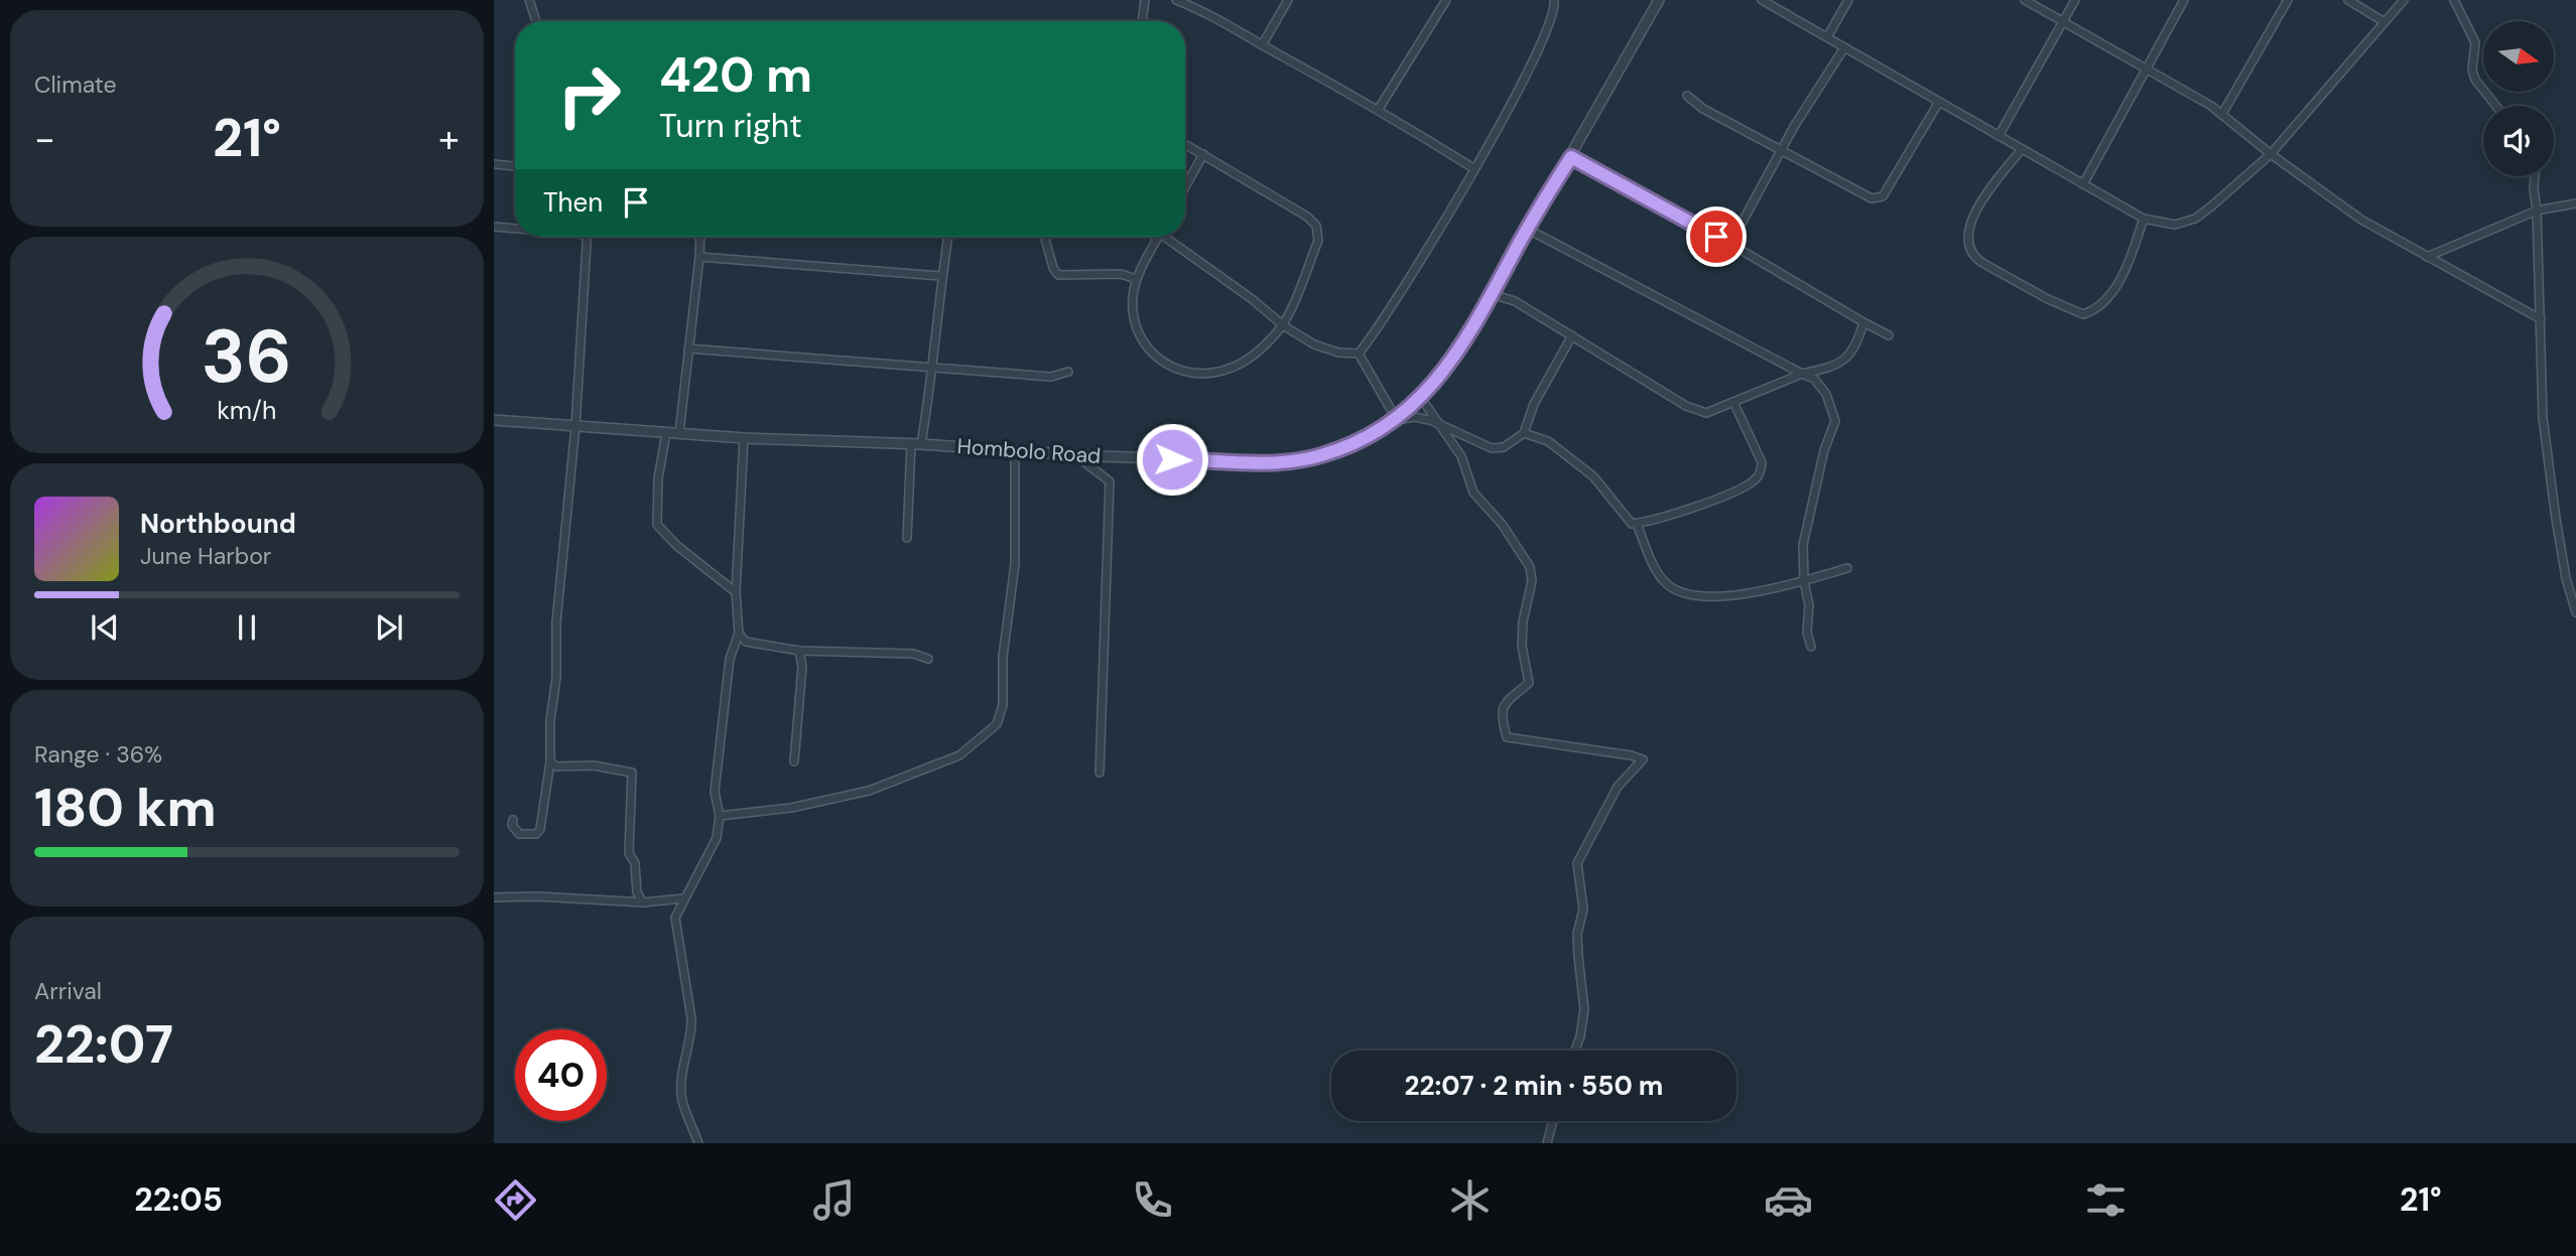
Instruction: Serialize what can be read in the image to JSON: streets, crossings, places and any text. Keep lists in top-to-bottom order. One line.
{"streets":{"street":["Hombolo Road"]},"north":"right","page":{"tile":["Climate",["Range · 36%","180 km"],["Arrival","22:07"]],"turn":["420 m","Turn right"],"heat":["−","21°","+"],"then":"Then","song":["Northbound","June Harbor"],"limit":"40","trip":"22:07 · 2 min · 550 m","tabs":["22:05","21°"],"gauge":["36","km/h"]}}
